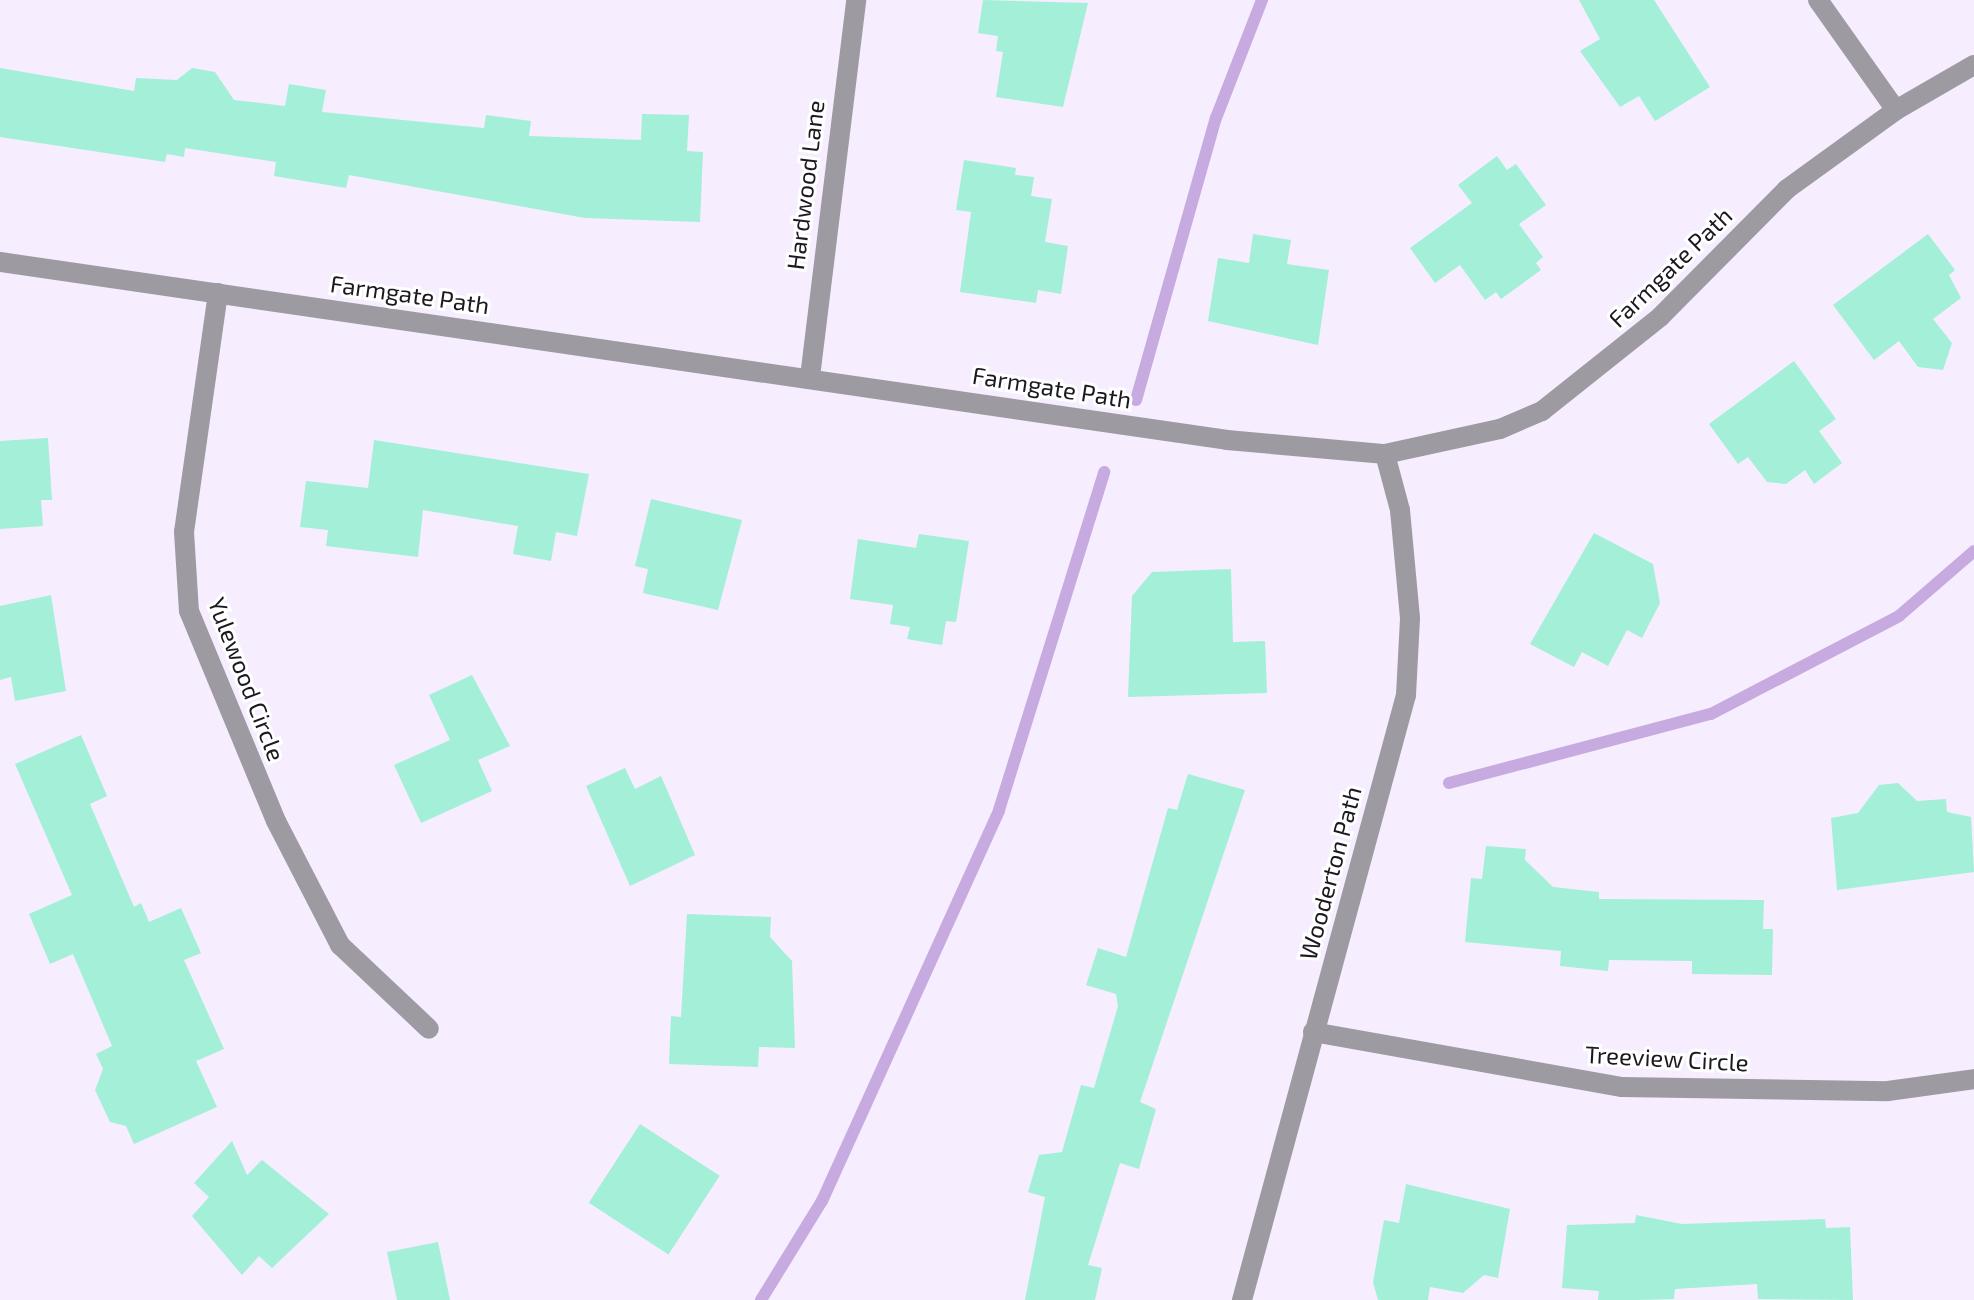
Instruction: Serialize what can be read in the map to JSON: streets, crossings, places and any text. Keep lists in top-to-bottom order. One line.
{"streets":{"street":["Hardwood Lane","Farmgate Path","Yulewood Circle","Wooderton Path","Treeview Circle"]},"crossings":[["Hardwood Lane","Farmgate Path"],["Farmgate Path","Yulewood Circle"],["Farmgate Path","Wooderton Path"],["Wooderton Path","Treeview Circle"]]}
